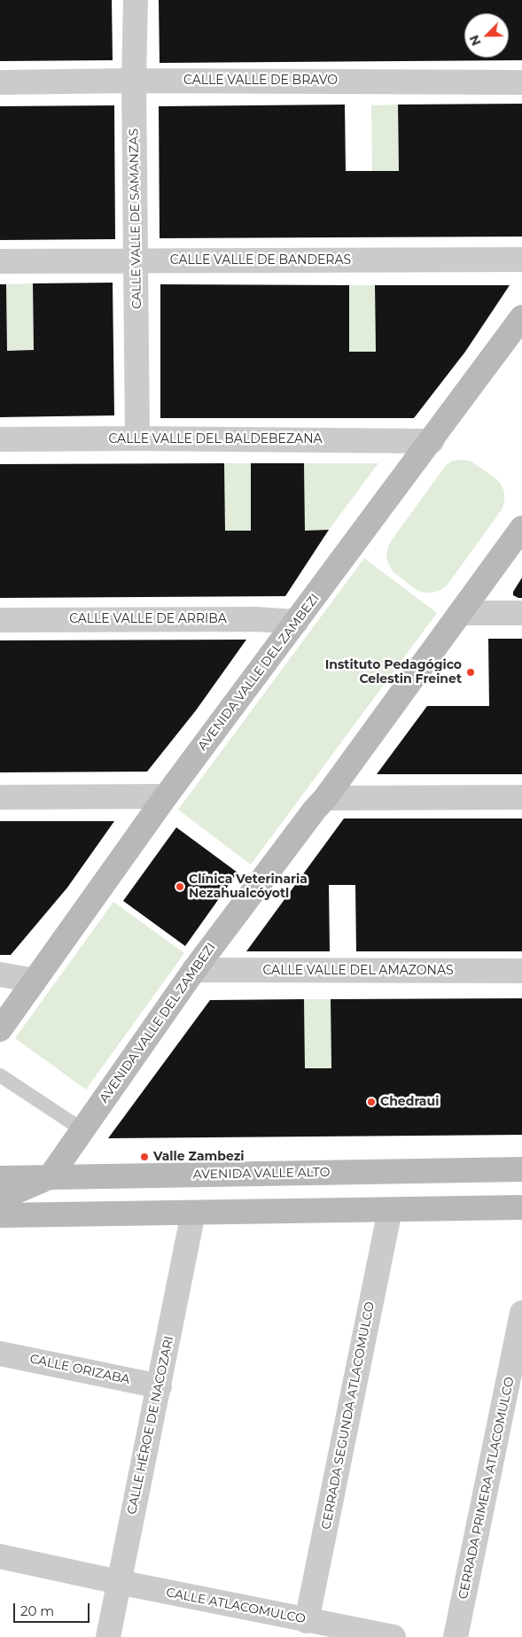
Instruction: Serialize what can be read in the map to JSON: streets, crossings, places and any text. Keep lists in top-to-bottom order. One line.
{"streets":{"street":["CALLE VALLE DE BRAVO","CALLE VALLE DE SAMANZAS","CALLE VALLE DE BANDERAS","CALLE VALLE DEL BALDEBEZANA","CALLE VALLE DE ARRIBA","AVENIDA VALLE DEL ZAMBEZI","CALLE VALLE DEL AMAZONAS","AVENIDA VALLE ALTO","CALLE ORIZABA","CERRADA SEGUNDA ATLACOMULCO","CALLE HÉROE DE NACOZARI","CERRADA PRIMERA ATLACOMULCO","CALLE ATLACOMULCO"]},"crossings":[["CALLE VALLE DE BRAVO","CALLE VALLE DE SAMANZAS"],["CALLE VALLE DE SAMANZAS","CALLE VALLE DE BANDERAS"],["CALLE VALLE DE SAMANZAS","CALLE VALLE DEL BALDEBEZANA"],["CALLE VALLE DEL BALDEBEZANA","AVENIDA VALLE DEL ZAMBEZI"],["CALLE VALLE DE ARRIBA","AVENIDA VALLE DEL ZAMBEZI"],["AVENIDA VALLE DEL ZAMBEZI","CALLE VALLE DEL AMAZONAS"],["AVENIDA VALLE DEL ZAMBEZI","AVENIDA VALLE ALTO"],["CALLE ORIZABA","CALLE HÉROE DE NACOZARI"],["CERRADA SEGUNDA ATLACOMULCO","CALLE ATLACOMULCO"],["CALLE HÉROE DE NACOZARI","CALLE ATLACOMULCO"]],"places":["Instituto Pedagógico Celestin Freinet","Clínica Veterinaria Nezahualcóyotl","Chedraui","Valle Zambezi"],"scale_bar":"20 m","north":"bottom left"}
